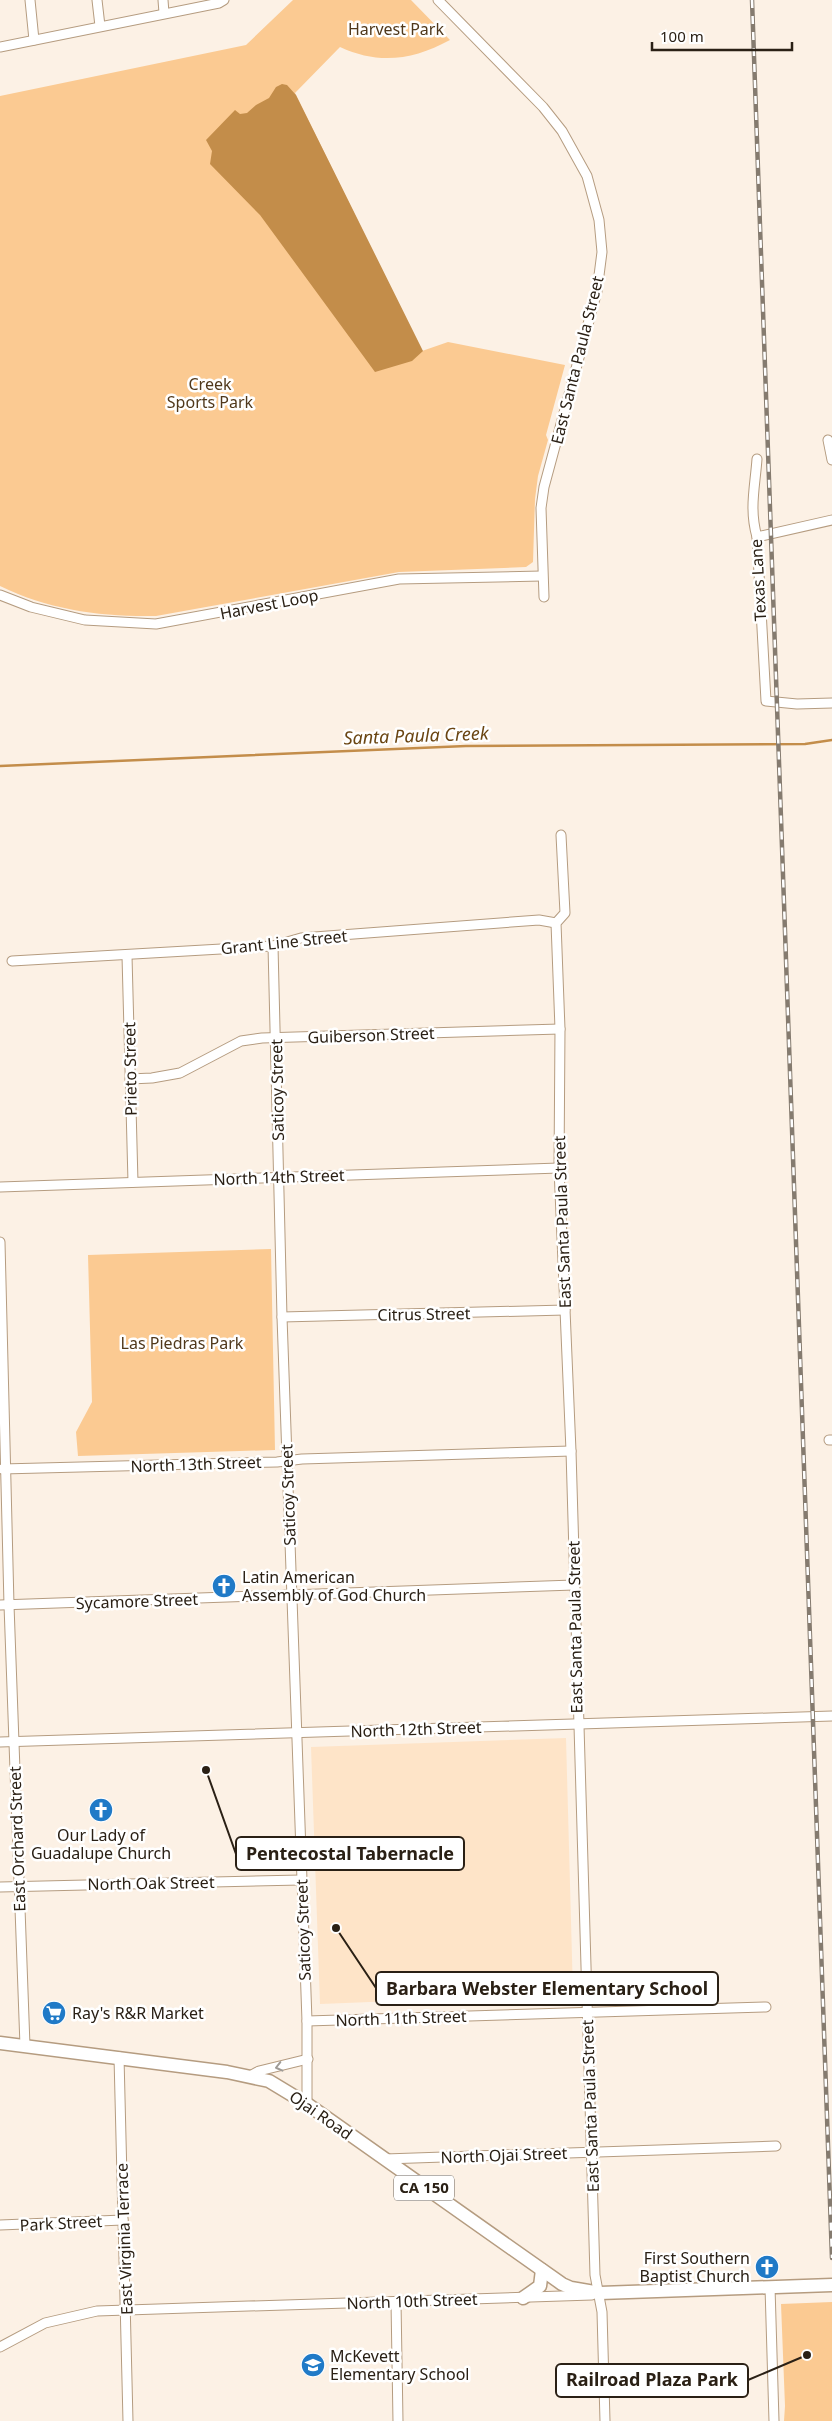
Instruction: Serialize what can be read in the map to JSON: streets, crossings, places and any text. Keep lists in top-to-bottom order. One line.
{"streets":{"main road":["Ojai Road","CA 150","North 10th Street"],"street":["East Santa Paula Street","Texas Lane","Harvest Loop","Grant Line Street","Guiberson Street","Prieto Street","Saticoy Street","North 14th Street","Citrus Street","North 13th Street","Sycamore Street","North 12th Street","East Orchard Street","North Oak Street","North 11th Street","North Ojai Street","Park Street","East Virginia Terrace"]},"crossings":[["East Santa Paula Street","Harvest Loop"],["East Santa Paula Street","Grant Line Street"],["East Santa Paula Street","Guiberson Street"],["East Santa Paula Street","North 14th Street"],["East Santa Paula Street","Citrus Street"],["East Santa Paula Street","North 13th Street"],["East Santa Paula Street","Sycamore Street"],["East Santa Paula Street","North 12th Street"],["East Santa Paula Street","North 11th Street"],["East Santa Paula Street","Ojai Road"],["East Santa Paula Street","North Ojai Street"],["East Santa Paula Street","North 10th Street"],["Grant Line Street","Prieto Street"],["Grant Line Street","Saticoy Street"],["Guiberson Street","Prieto Street"],["Guiberson Street","Saticoy Street"],["Prieto Street","North 14th Street"],["Saticoy Street","North 14th Street"],["Saticoy Street","Citrus Street"],["Saticoy Street","North 13th Street"],["Saticoy Street","Sycamore Street"],["Saticoy Street","North 12th Street"],["Saticoy Street","North Oak Street"],["Saticoy Street","North 11th Street"],["Saticoy Street","Ojai Road"],["North 13th Street","East Orchard Street"],["Sycamore Street","East Orchard Street"],["North 12th Street","East Orchard Street"],["East Orchard Street","North Oak Street"],["East Orchard Street","Ojai Road"],["Ojai Road","North Ojai Street"],["Ojai Road","East Virginia Terrace"],["Ojai Road","North 10th Street"],["Park Street","East Virginia Terrace"],["East Virginia Terrace","North 10th Street"]],"water":["Santa Paula Creek"],"parks":["Harvest Park","Creek Sports Park","Las Piedras Park"],"places":{"church":["Latin American Assembly of God Church","Our Lady of Guadalupe Church","First Southern Baptist Church"],"other":["Pentecostal Tabernacle","Barbara Webster Elementary School","Railroad Plaza Park"],"supermarket":["Ray's R&R Market"],"school or university":["McKevett Elementary School"]},"scale_bar":"100 m"}
